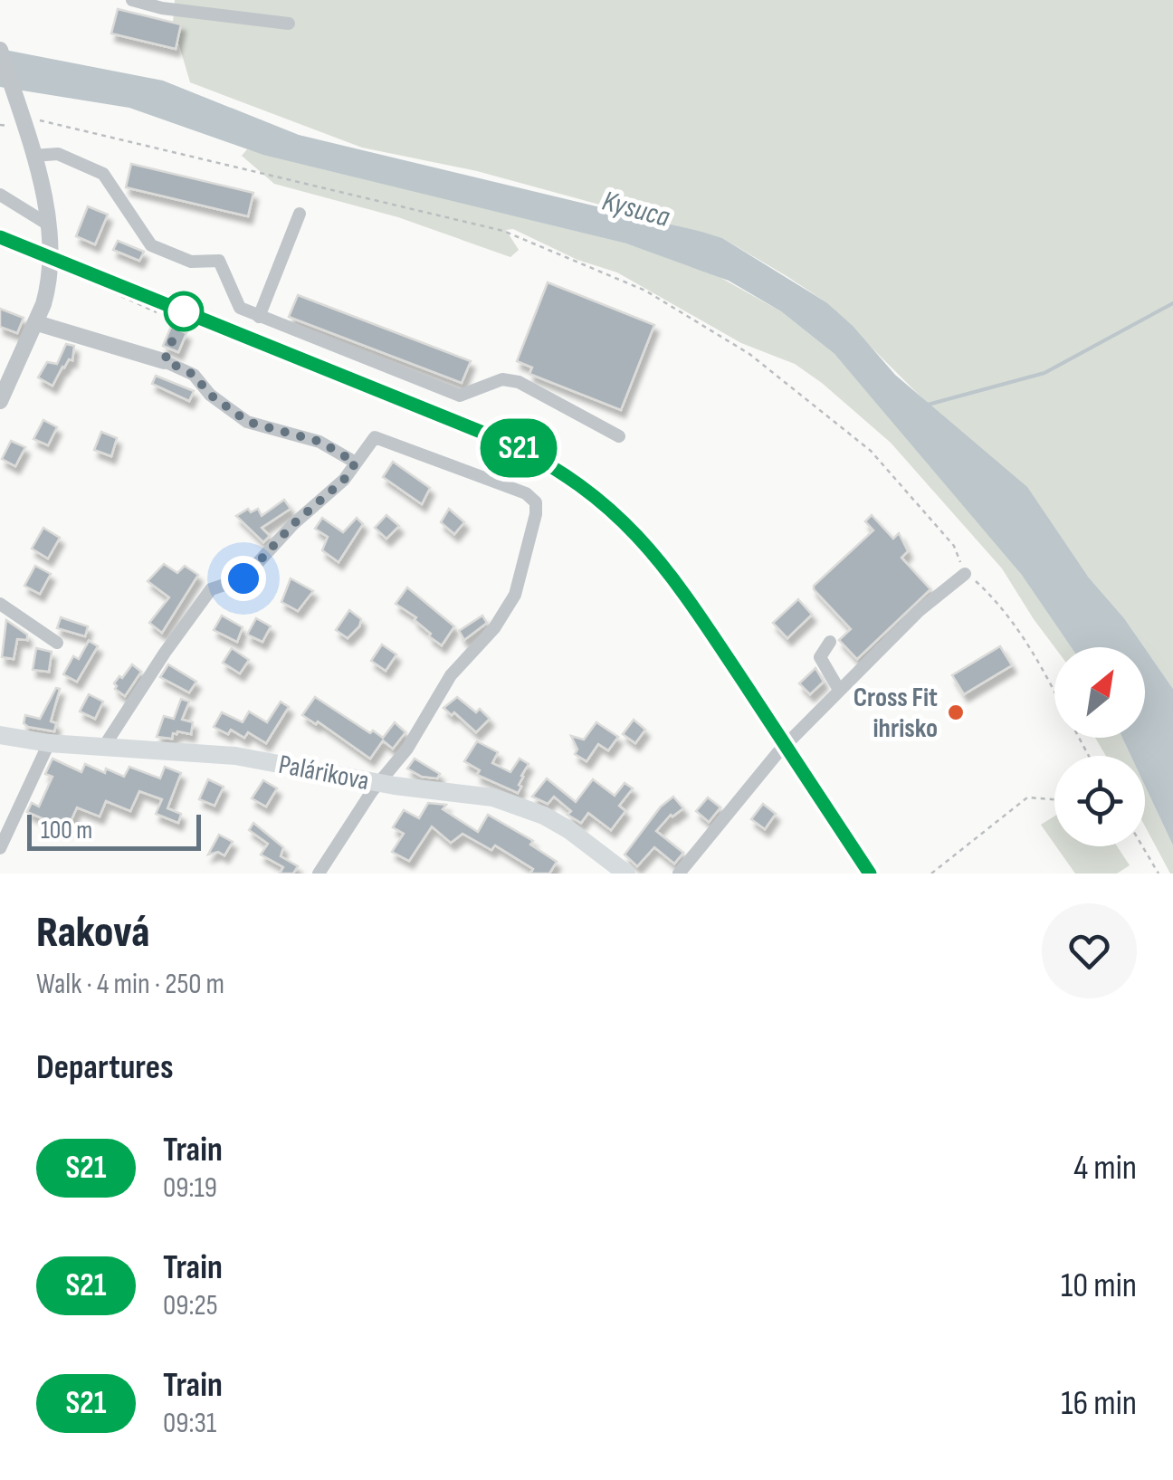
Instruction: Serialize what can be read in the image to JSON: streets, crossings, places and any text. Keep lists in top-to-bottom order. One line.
{"streets":{"main road":["Palárikova"]},"water":["Kysuca"],"places":["Cross Fit ihrisko"],"scale_bar":"100 m","north":"top right","page":{"on_map":"S21","scale":"100 m","heading":[["Raková","Walk · 4 min · 250 m"],"Departures"],"list":[{"mark":"S21","name":"Train","note":"09:19","value":"4 min"},{"mark":"S21","name":"Train","note":"09:25","value":"10 min"},{"mark":"S21","name":"Train","note":"09:31","value":"16 min"}]}}
